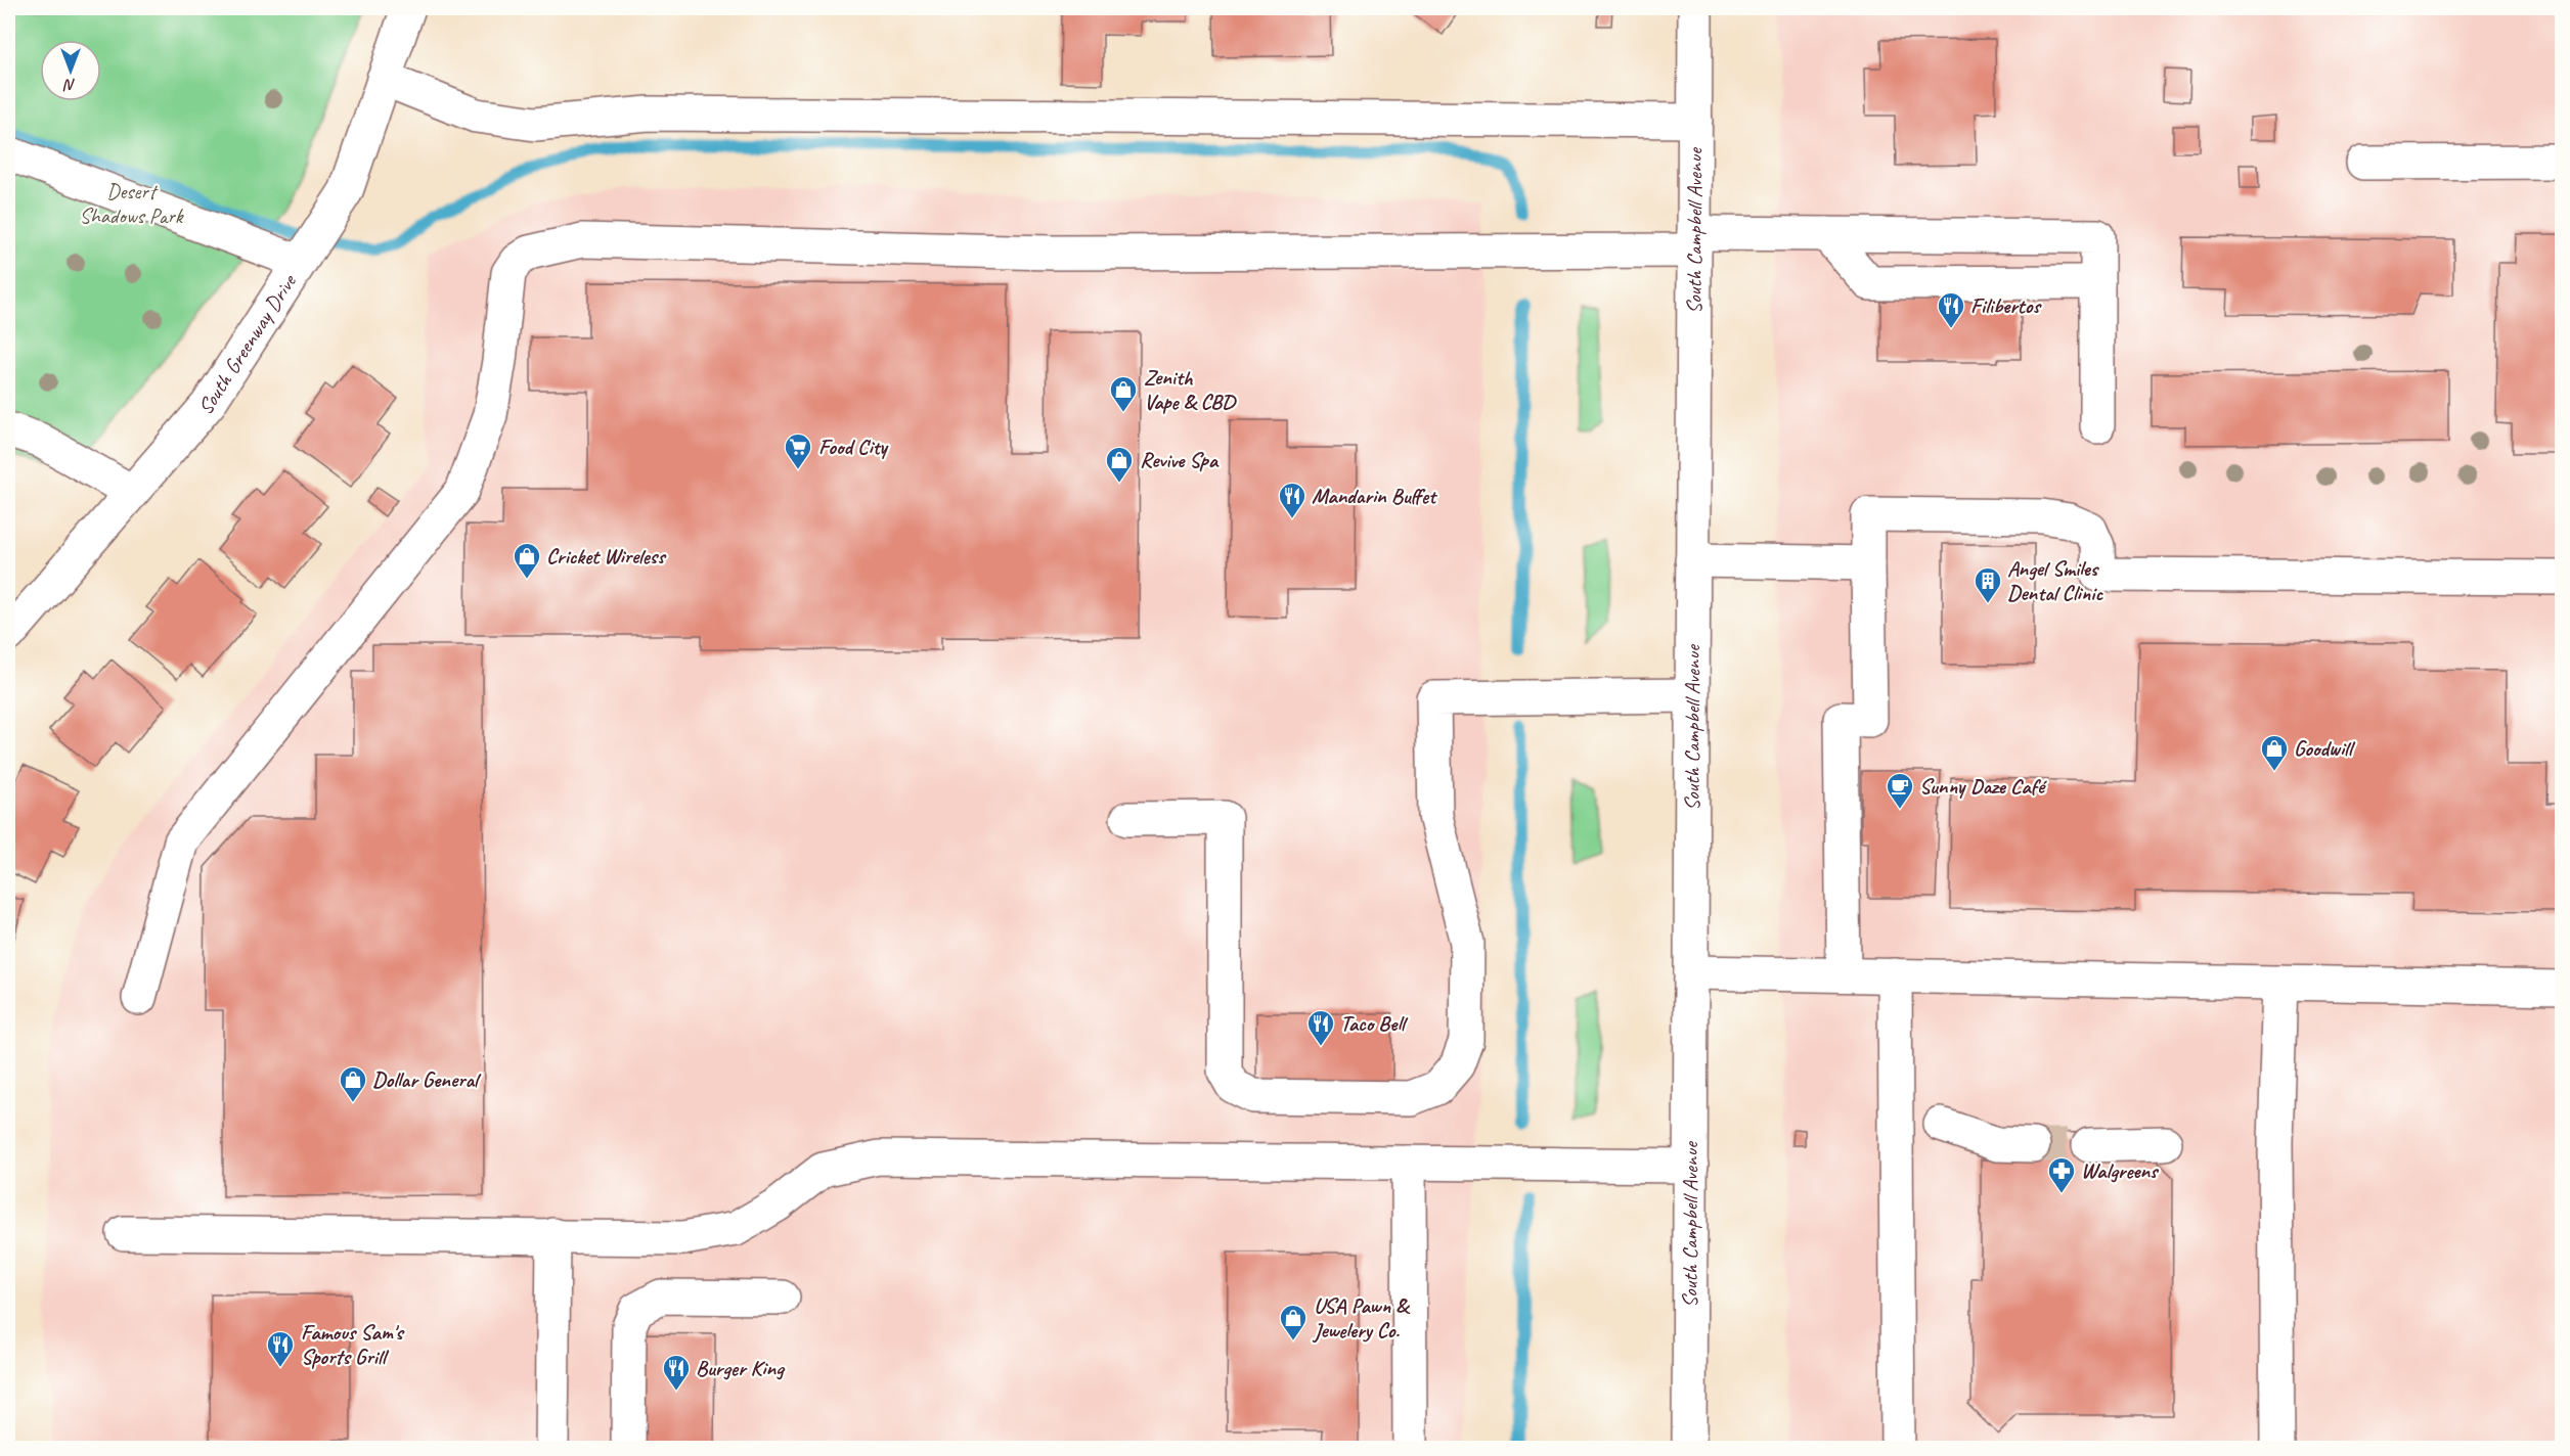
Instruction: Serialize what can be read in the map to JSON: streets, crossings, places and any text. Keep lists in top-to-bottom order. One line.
{"streets":{"main road":["South Campbell Avenue","South Greenway Drive"]},"parks":["Desert Shadows Park"],"places":{"restaurant":["Filibertos","Mandarin Buffet","Taco Bell","Famous Sam's Sports Grill","Burger King"],"shop":["Zenith Vape & CBD","Revive Spa","Cricket Wireless","Goodwill","Dollar General","USA Pawn & Jewelery Co."],"supermarket":["Food City"],"building":["Angel Smiles Dental Clinic"],"cafe":["Sunny Daze Café"],"pharmacy":["Walgreens"]},"north":"bottom"}
